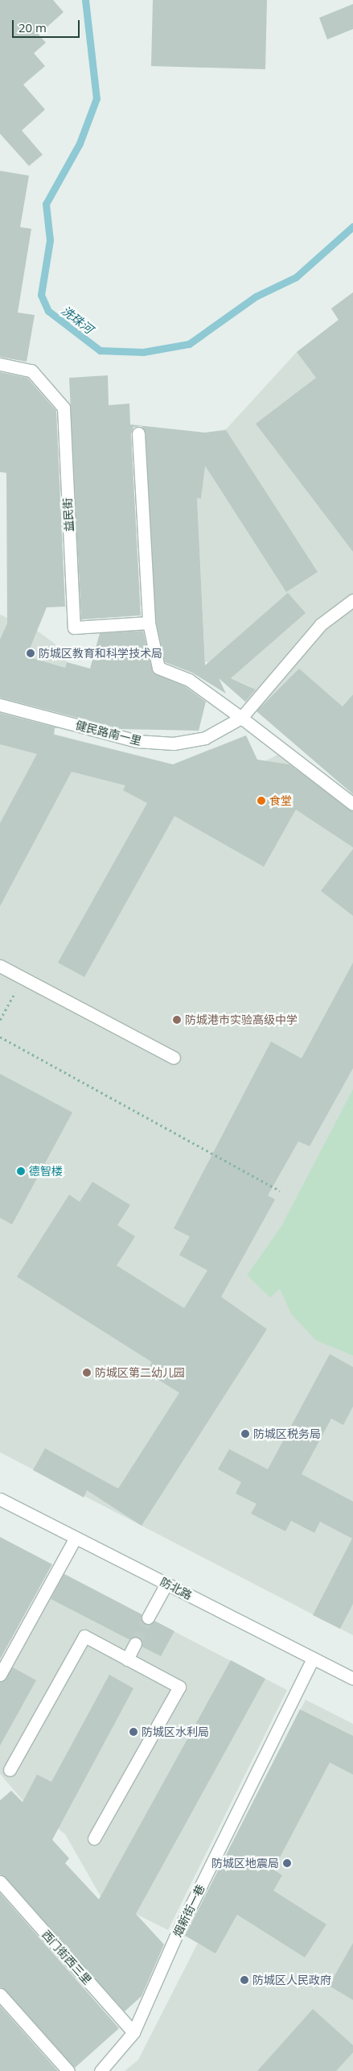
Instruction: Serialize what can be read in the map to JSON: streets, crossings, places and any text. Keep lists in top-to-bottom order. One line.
{"streets":{"street":["益民街","健民路南一里","防北路","烟新街一巷","西门街西三里"]},"crossings":[["防北路","烟新街一巷"],["烟新街一巷","西门街西三里"]],"water":["洗珠河"],"places":["防城区教育和科学技术局","食堂","防城港市实验高级中学","德智楼","防城区第二幼儿园","防城区税务局","防城区水利局","防城区地震局","防城区人民政府"],"scale_bar":"20 m"}
